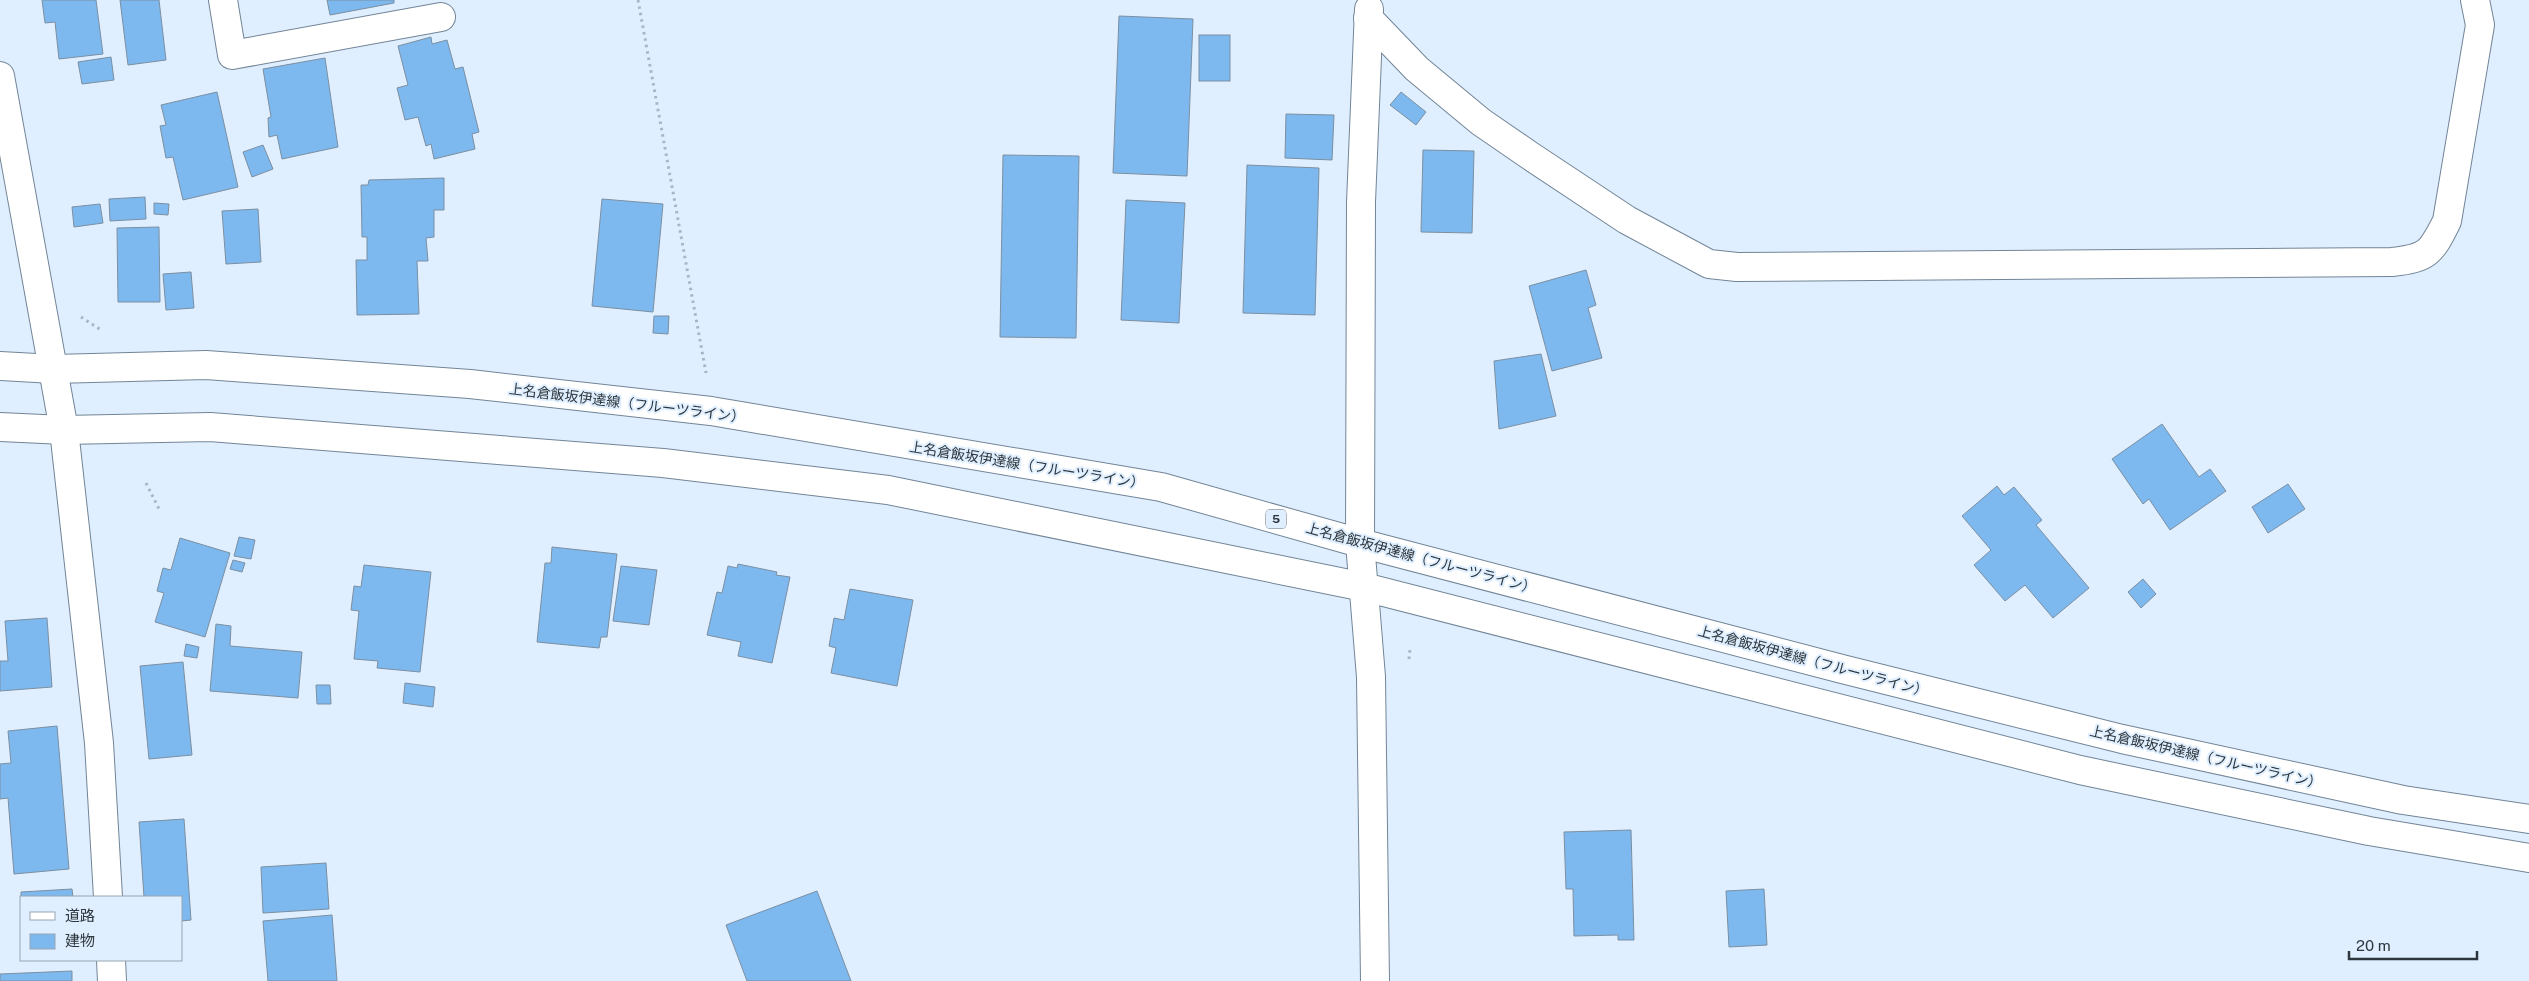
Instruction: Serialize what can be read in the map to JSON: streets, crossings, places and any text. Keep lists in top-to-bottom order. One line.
{"streets":{"main road":["上名倉飯坂伊達線（フルーツライン）","5"]},"legend":["道路","建物"],"scale_bar":"20 m"}
